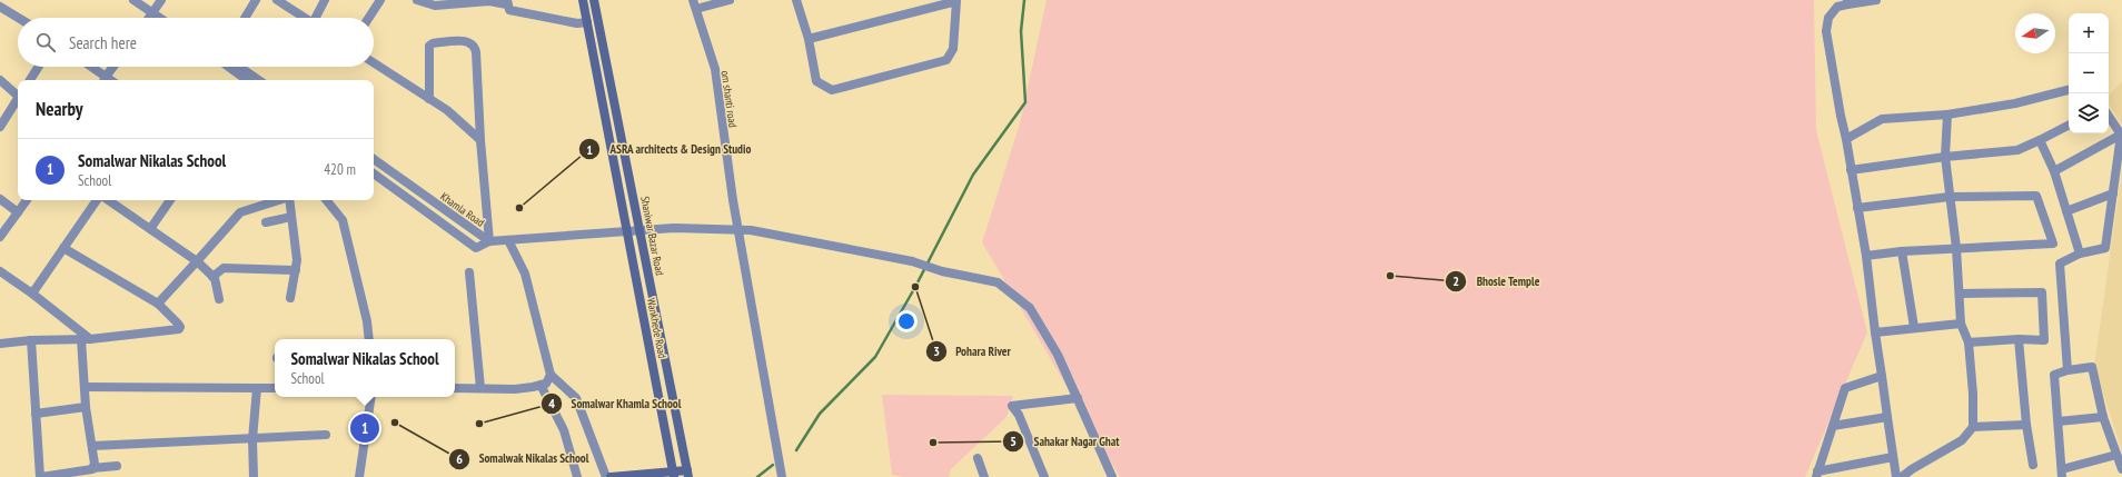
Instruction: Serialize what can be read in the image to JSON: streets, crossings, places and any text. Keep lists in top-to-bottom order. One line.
{"streets":{"main road":["Shaniwar Bazar Road","Wankhede Road"],"street":["om shanti road","Khamla Road"]},"places":["ASRA architects & Design Studio","Bhosle Temple","Pohara River","Somalwak Nikalas School","Somalwar Khamla School","Sahakar Nagar Ghat"],"north":"left","page":{"map_buttons":["+","−"],"search":"Search here","heading":"Nearby","list":[{"mark":"1","name":"Somalwar Nikalas School","note":"School","value":"420 m"}],"popup":["Somalwar Nikalas School","School"],"pins":"1"}}
